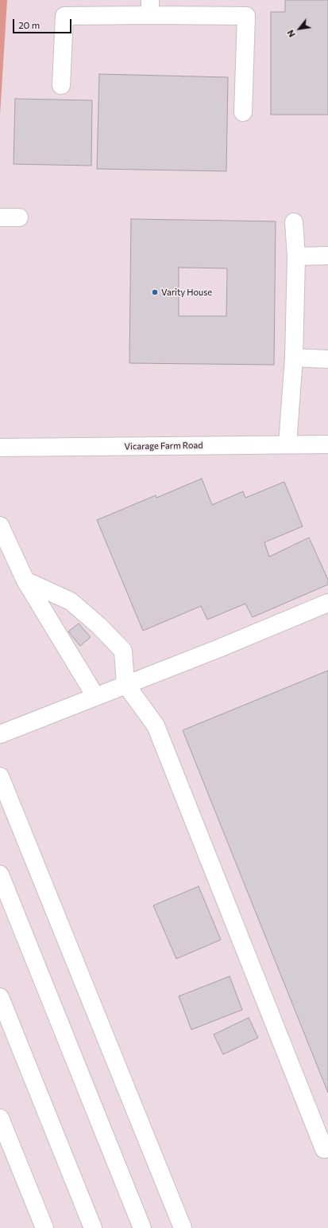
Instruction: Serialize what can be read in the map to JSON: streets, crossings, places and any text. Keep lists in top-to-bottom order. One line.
{"streets":{"street":["Vicarage Farm Road"]},"places":["Varity House"],"scale_bar":"20 m","north":"bottom left"}
